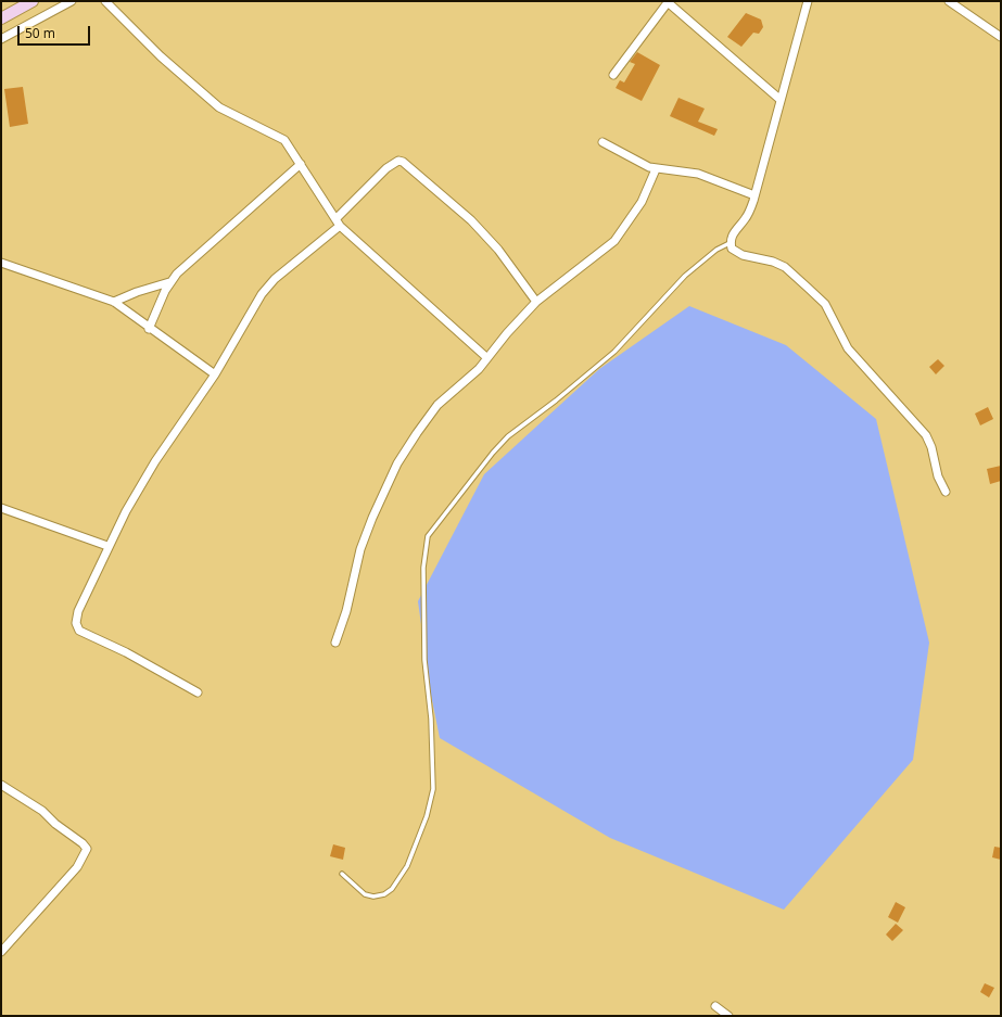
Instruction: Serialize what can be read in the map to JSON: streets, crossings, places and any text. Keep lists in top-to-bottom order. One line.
{"scale_bar":"50 m"}
